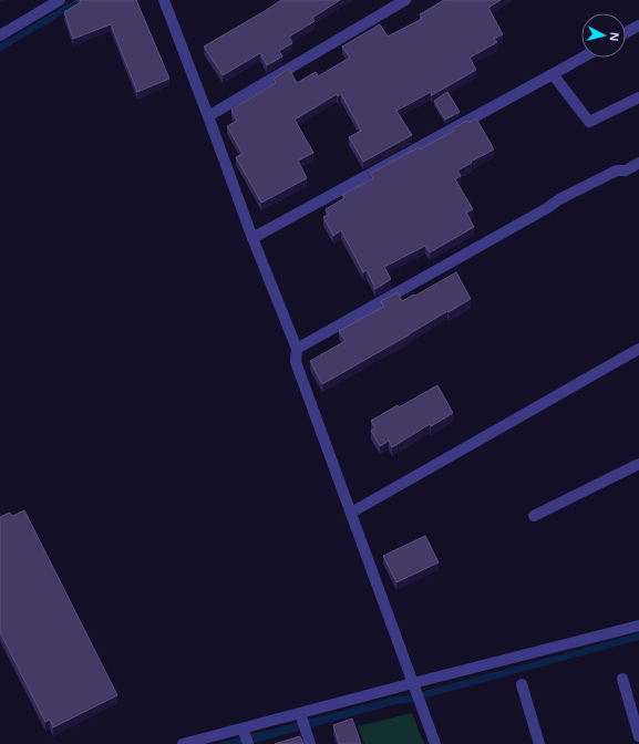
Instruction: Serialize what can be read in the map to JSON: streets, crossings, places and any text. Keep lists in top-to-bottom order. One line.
{"north":"right"}
